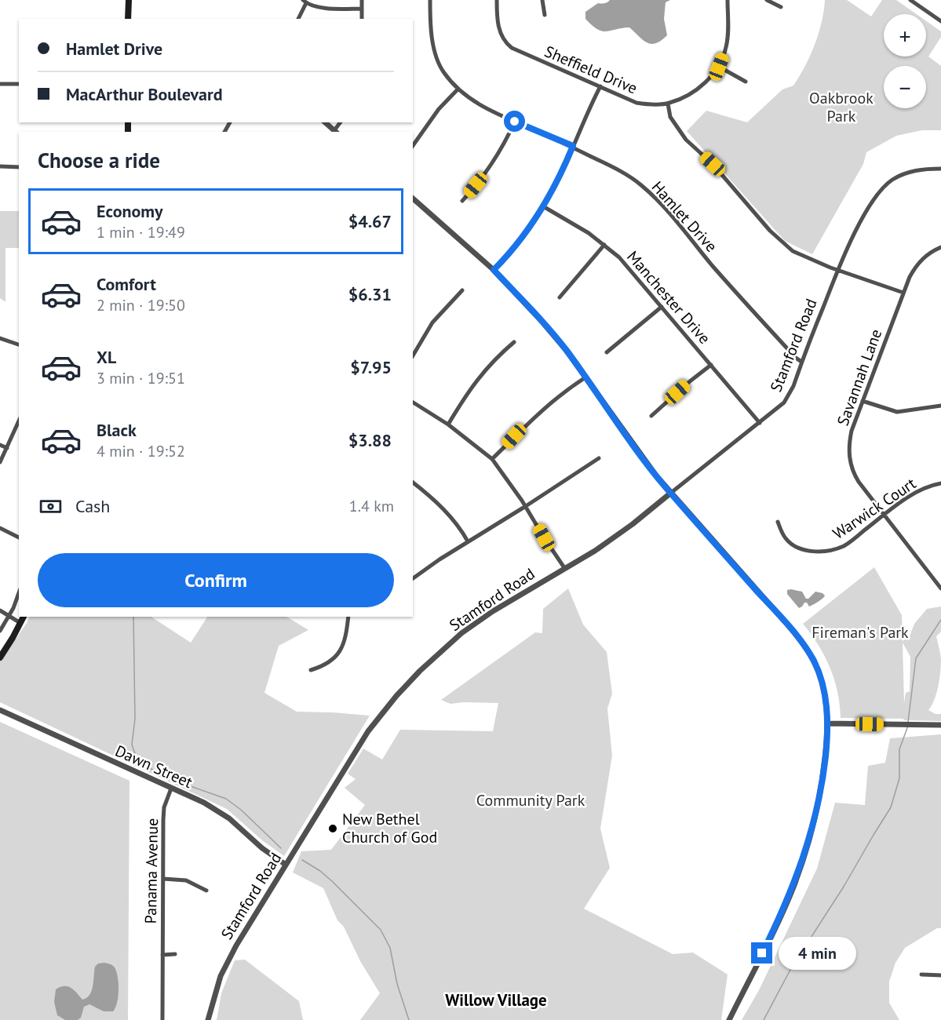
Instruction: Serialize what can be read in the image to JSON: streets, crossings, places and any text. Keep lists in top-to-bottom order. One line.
{"streets":{"street":["Sheffield Drive","Hamlet Drive","Manchester Drive","Stamford Road","Savannah Lane","Warwick Court","Dawn Street","Panama Avenue"]},"crossings":[["Hamlet Drive","Stamford Road"],["Manchester Drive","Stamford Road"],["Stamford Road","Dawn Street"],["Savannah Lane","Warwick Court"],["Dawn Street","Panama Avenue"]],"districts":["Willow Village"],"parks":["Oakbrook Park","Fireman's Park","Community Park"],"places":["New Bethel Church of God"],"page":{"map_buttons":["+","−"],"banner":["Hamlet Drive","MacArthur Boulevard"],"heading":"Choose a ride","list":[{"name":"Economy","note":"1 min · 19:49","value":"$4.67"},{"name":"Comfort","note":"2 min · 19:50","value":"$6.31"},{"name":"XL","note":"3 min · 19:51","value":"$7.95"},{"name":"Black","note":"4 min · 19:52","value":"$3.88"}],"pay":["Cash","1.4 km"],"buttons":"Confirm","bubble":"4 min"}}
